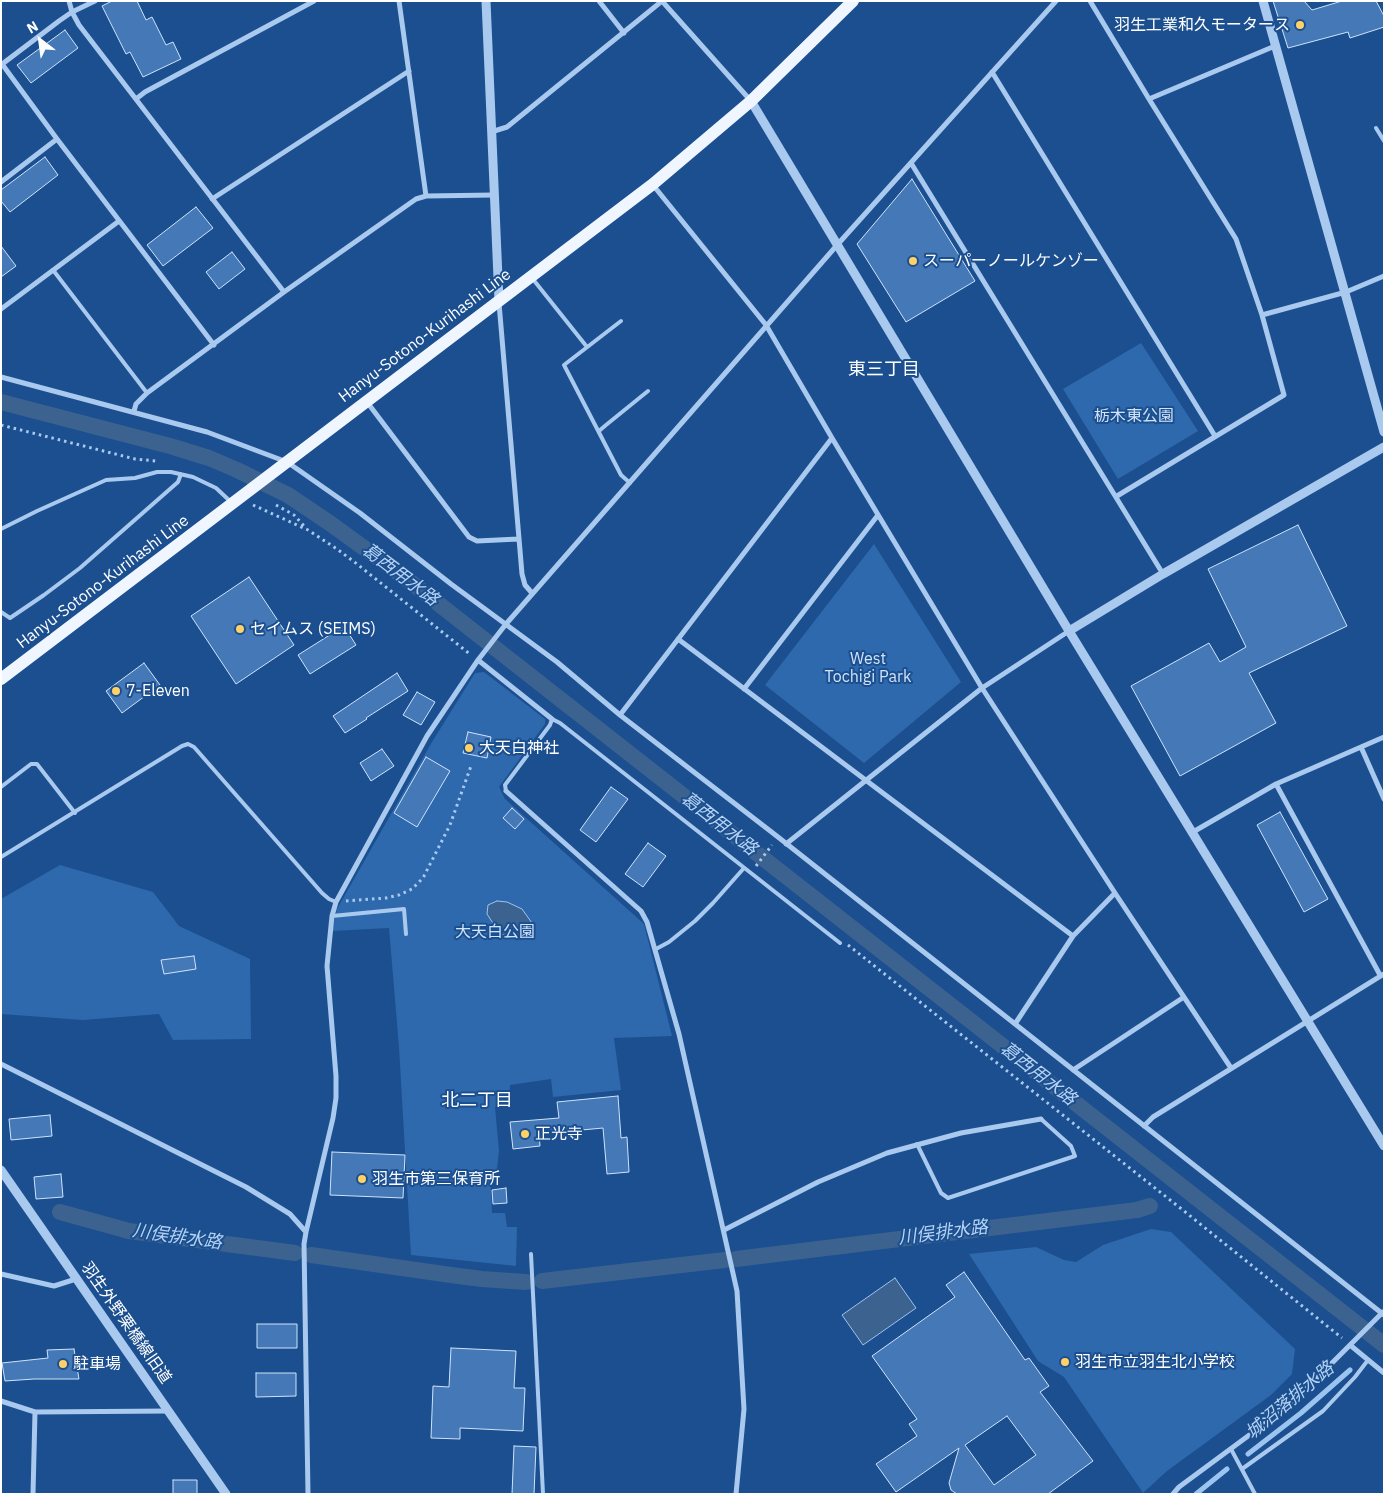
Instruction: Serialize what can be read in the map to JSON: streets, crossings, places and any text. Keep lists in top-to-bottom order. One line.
{"streets":{"main road":["Hanyu-Sotono-Kurihashi Line"],"street":["羽生外野栗橋線旧道"]},"districts":["東三丁目","北二丁目"],"water":["葛西用水路","川俣排水路","城沼落排水路"],"parks":["栃木東公園","West Tochigi Park","大天白公園"],"places":["羽生工業和久モータース","スーパーノールケンゾー","セイムス (SEIMS)","7-Eleven","大天白神社","正光寺","羽生市第三保育所","羽生市立羽生北小学校","駐車場"],"north":"top left"}
